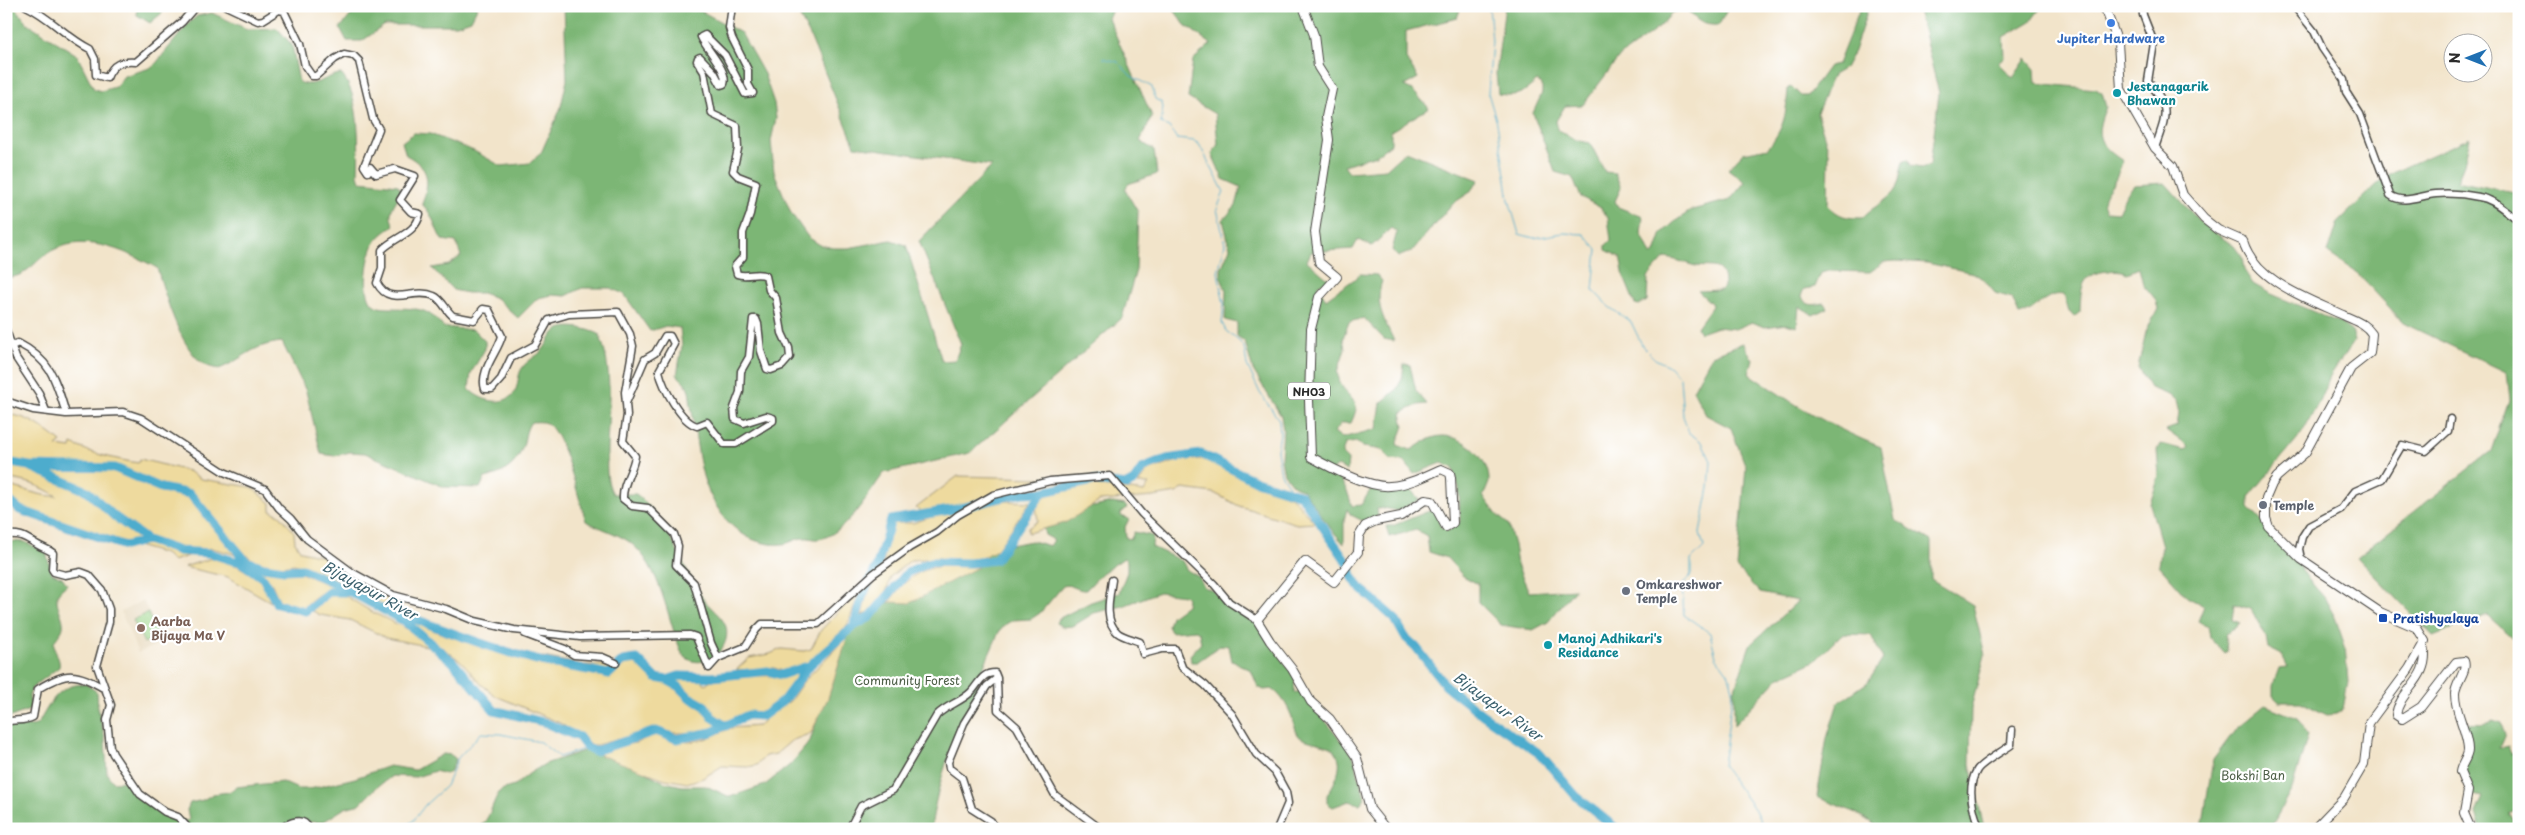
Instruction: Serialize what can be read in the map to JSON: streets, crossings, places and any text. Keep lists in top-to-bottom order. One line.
{"streets":{"main road":["NH03"]},"water":["Bijayapur River"],"parks":["Community Forest","Bokshi Ban"],"places":{"other":["Jupiter Hardware","Jestanagarik Bhawan","Temple","Omkareshwor Temple","Aarba Bijaya Ma V","Manoj Adhikari's Residance"],"transit":["Pratishyalaya"]},"north":"left"}
